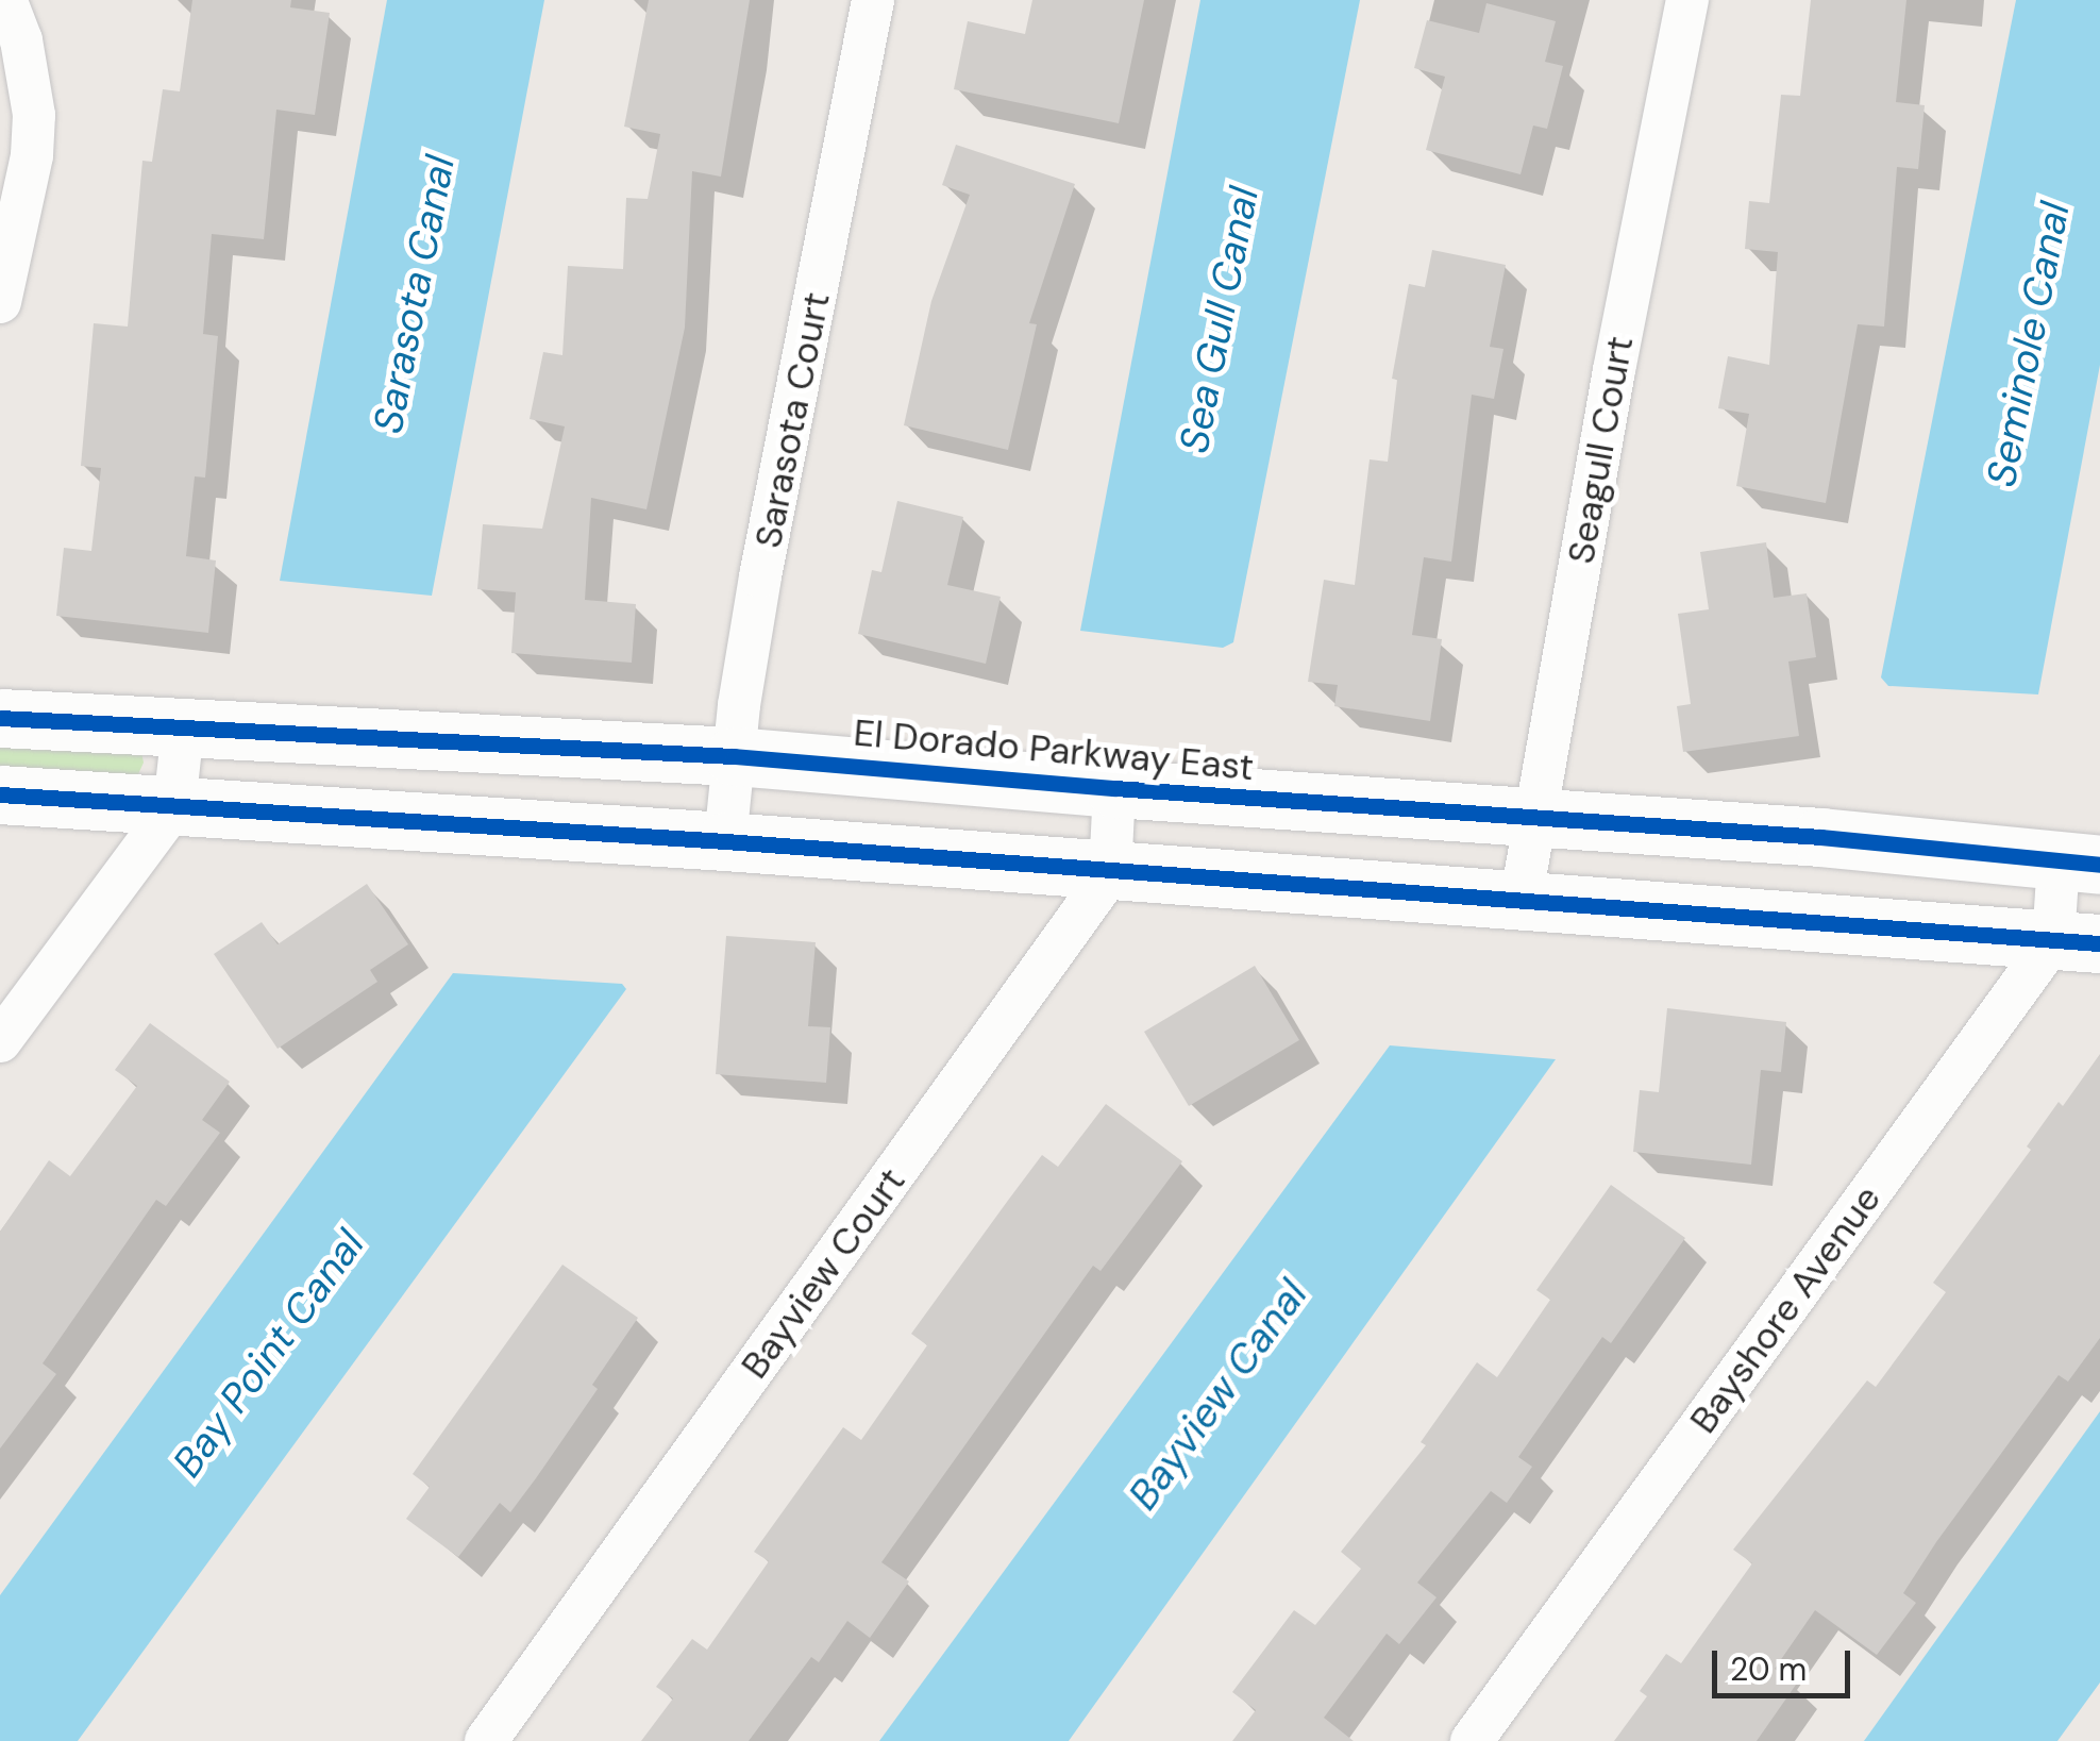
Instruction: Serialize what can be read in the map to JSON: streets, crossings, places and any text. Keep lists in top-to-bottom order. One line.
{"streets":{"street":["Sarasota Court","Seagull Court","El Dorado Parkway East","Bayview Court","Bayshore Avenue"]},"crossings":[["Sarasota Court","El Dorado Parkway East"],["Seagull Court","El Dorado Parkway East"]],"water":["Sarasota Canal","Sea Gull Canal","Seminole Canal","Bay Point Canal","Bayview Canal"],"scale_bar":"20 m"}
